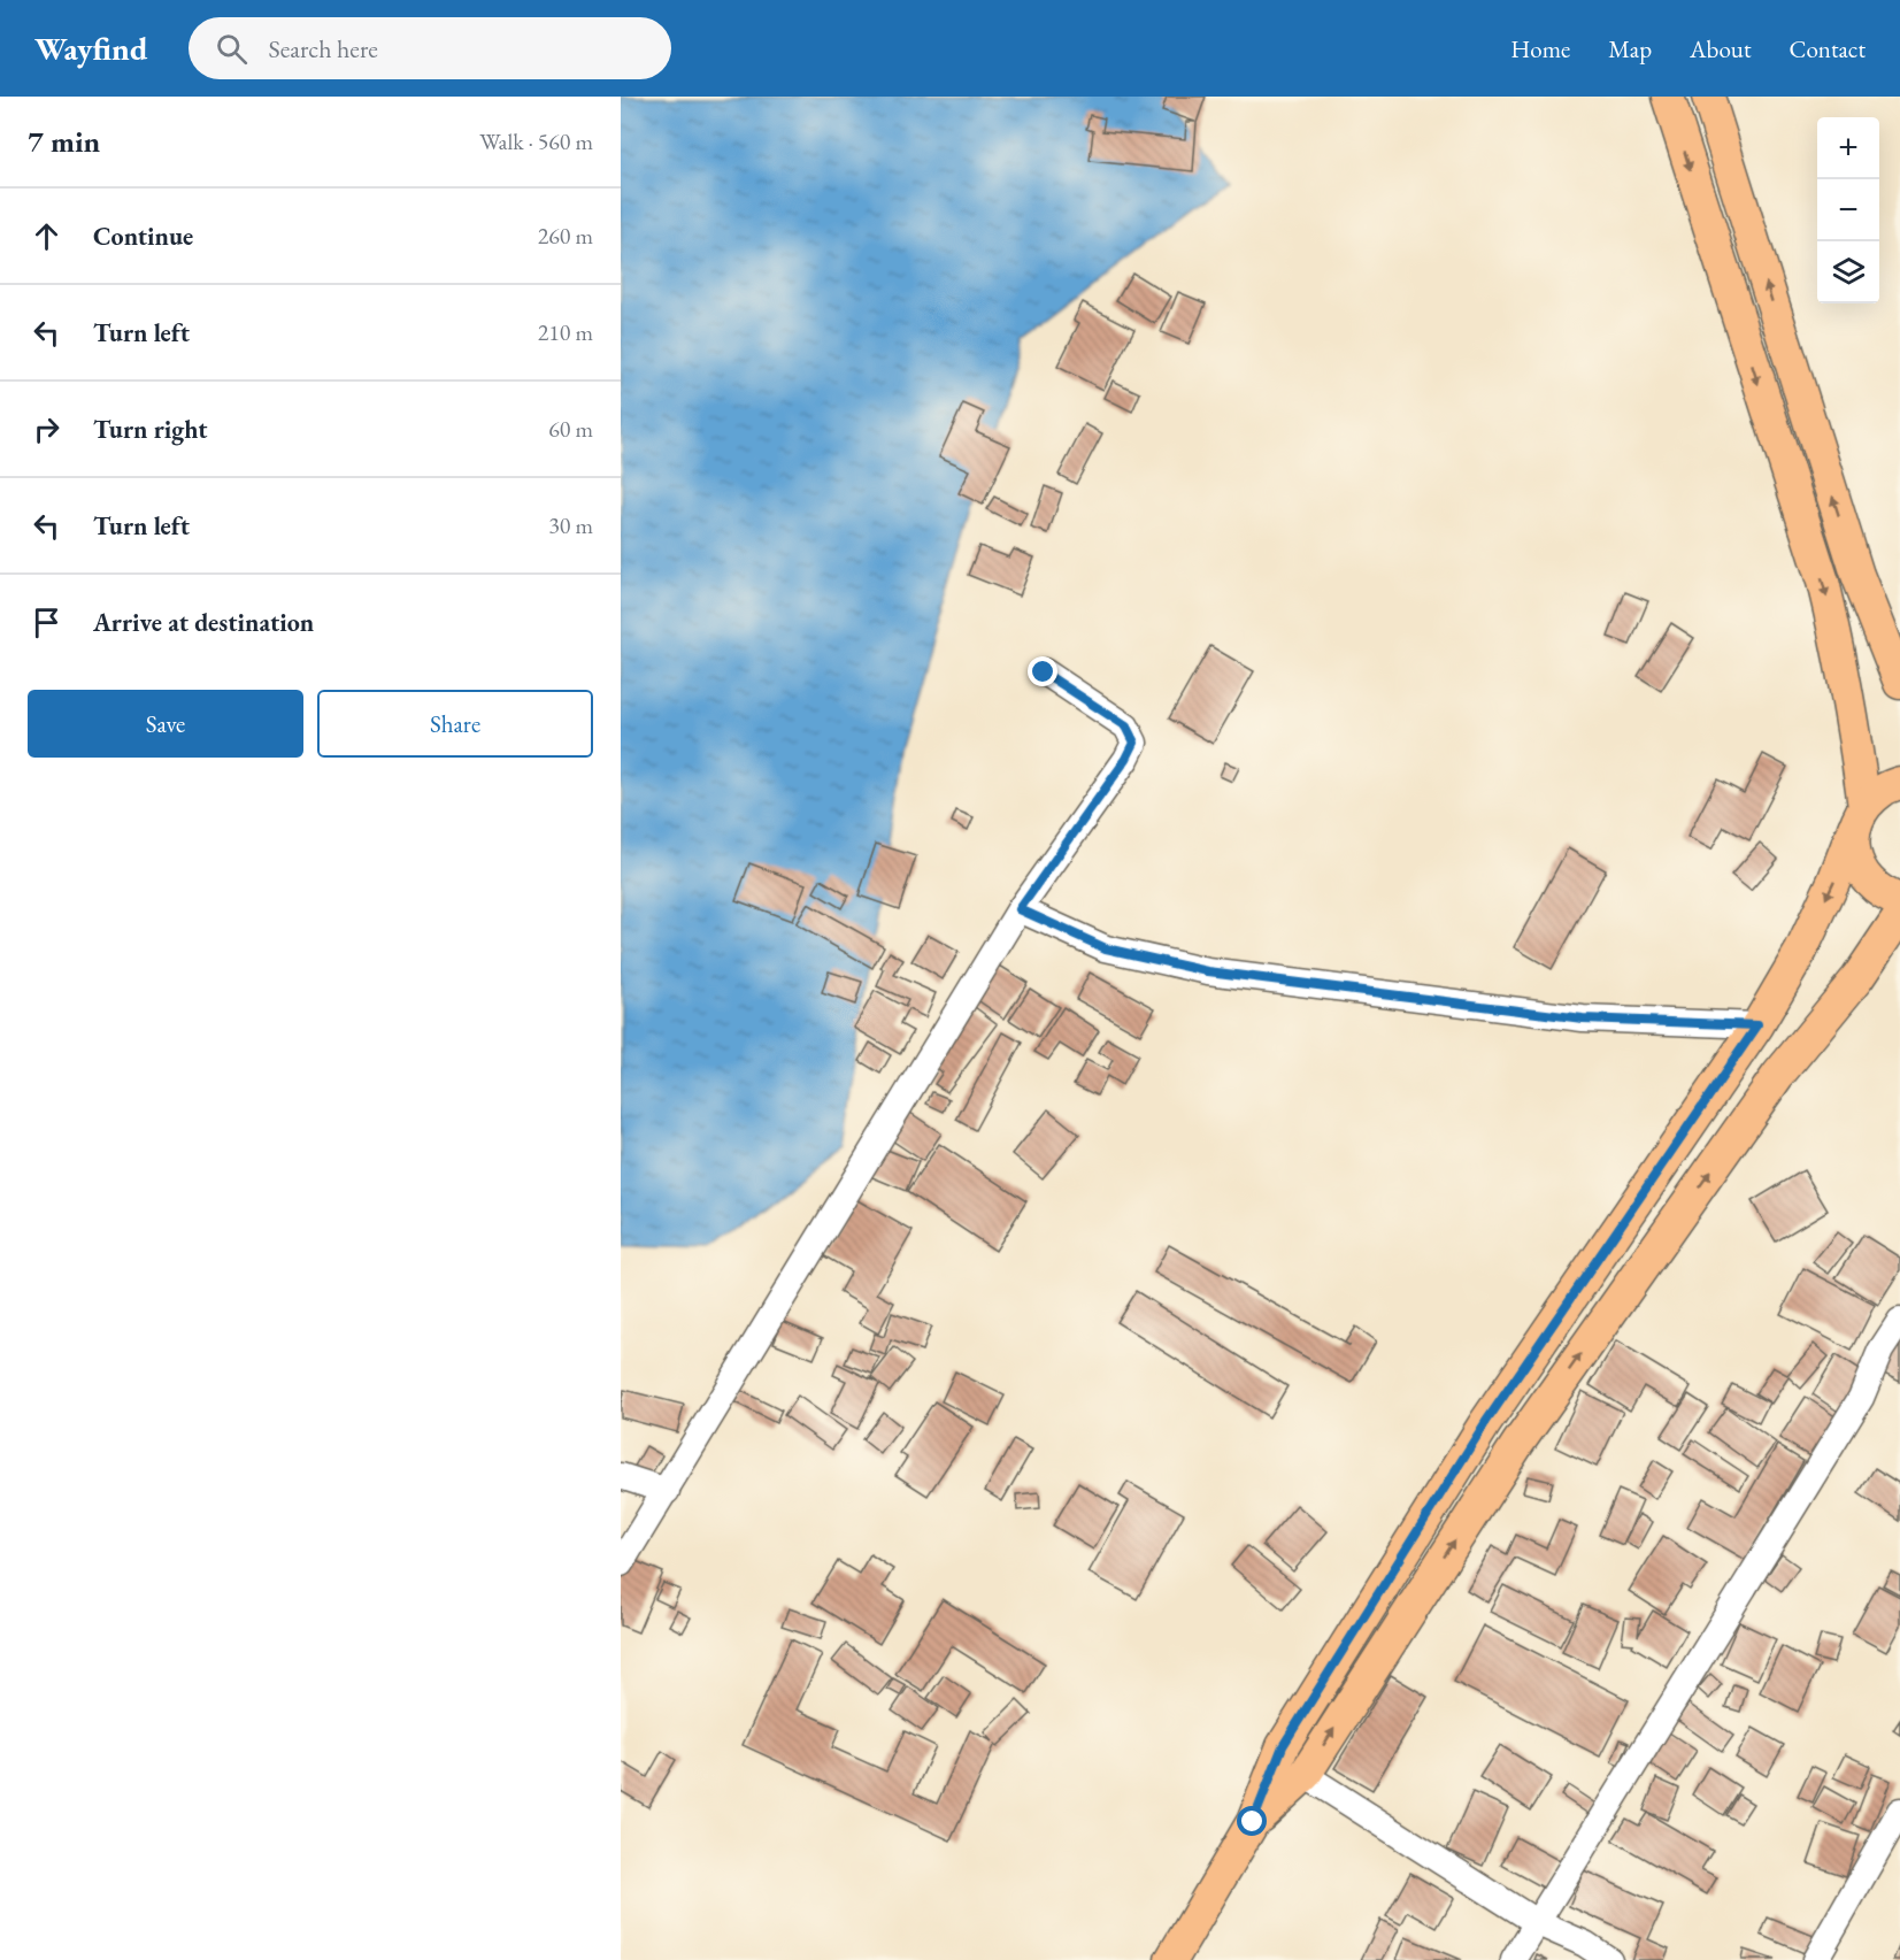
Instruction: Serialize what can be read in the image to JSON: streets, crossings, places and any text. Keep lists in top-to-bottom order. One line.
{"page":{"header":"Wayfind","search":"Search here","nav":["Home","Map","About","Contact"],"heading":["7 min","Walk · 560 m"],"map_buttons":["+","−"],"list":[["Continue","260 m"],["Turn left","210 m"],["Turn right","60 m"],["Turn left","30 m"],"Arrive at destination"],"buttons":["Save","Share"]}}
